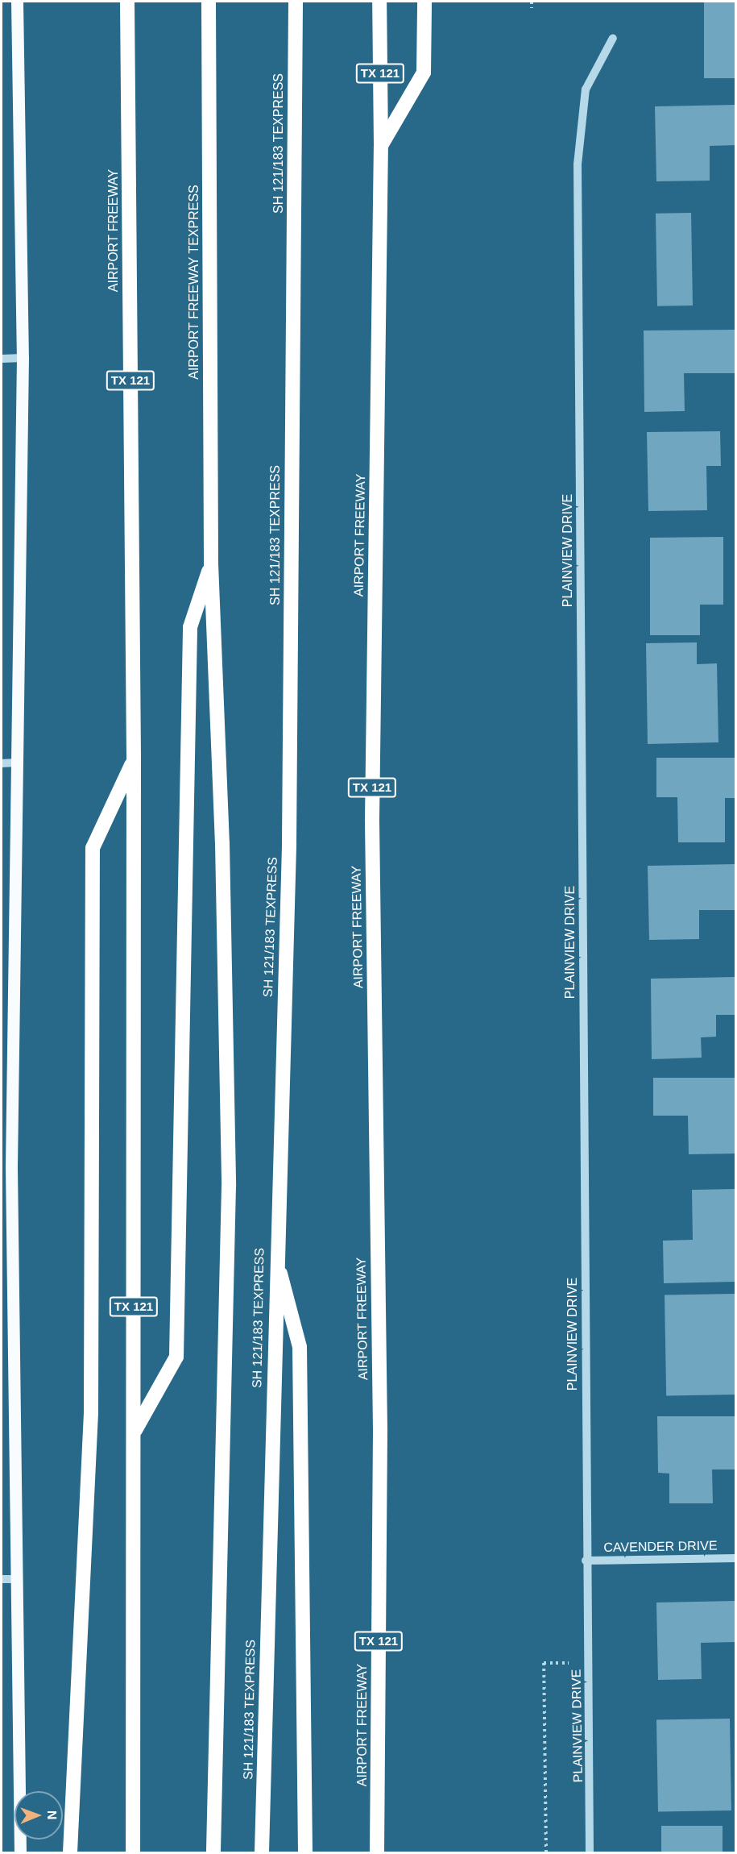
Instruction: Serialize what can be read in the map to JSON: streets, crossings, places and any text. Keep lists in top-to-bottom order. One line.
{"streets":{"highway":["TX 121","SH 121/183 TEXPRESS","AIRPORT FREEWAY","AIRPORT FREEWAY TEXPRESS"],"street":["PLAINVIEW DRIVE","CAVENDER DRIVE"]},"crossings":[["PLAINVIEW DRIVE","CAVENDER DRIVE"]],"north":"right"}
